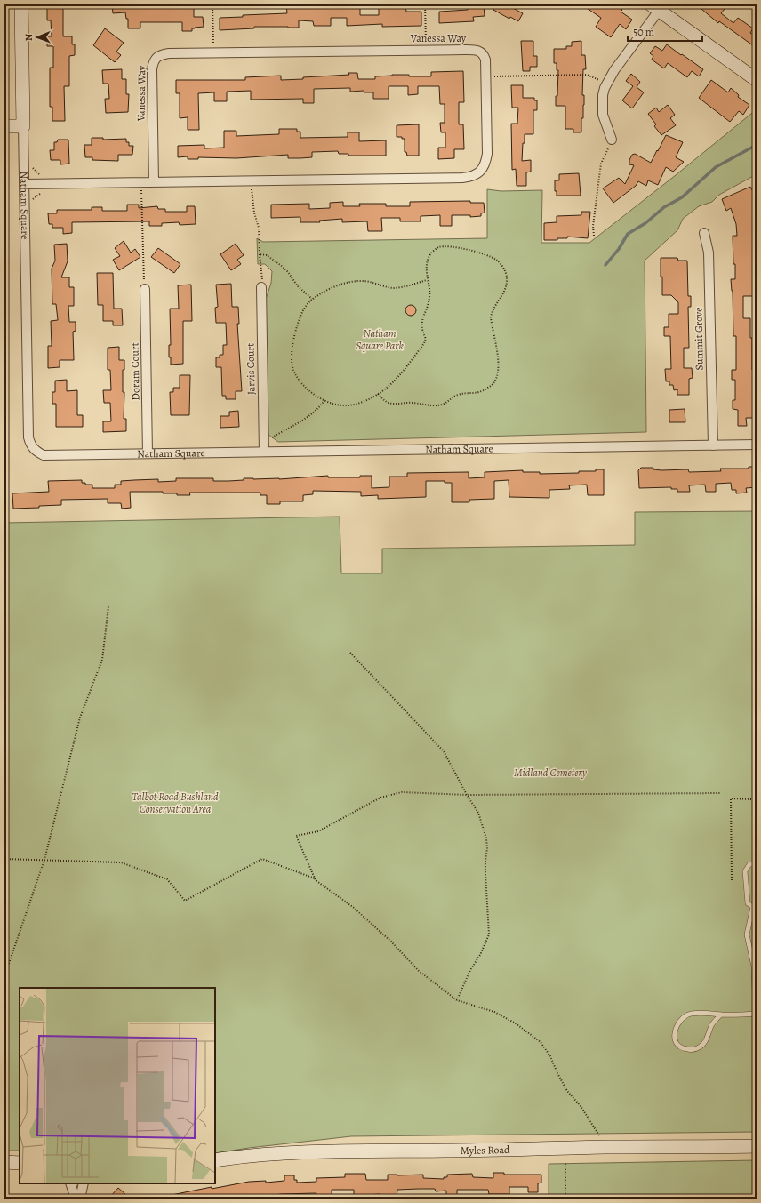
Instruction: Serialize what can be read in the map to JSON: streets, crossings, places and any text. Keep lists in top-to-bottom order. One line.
{"streets":{"street":["Vanessa Way","Natham Square","Summit Grove","Jarvis Court","Doram Court","Myles Road"]},"crossings":[["Vanessa Way","Natham Square"],["Natham Square","Summit Grove"],["Natham Square","Jarvis Court"],["Natham Square","Doram Court"]],"parks":["Natham Square Park","Midland Cemetery","Talbot Road Bushland Conservation Area"],"scale_bar":"50 m","north":"left"}
